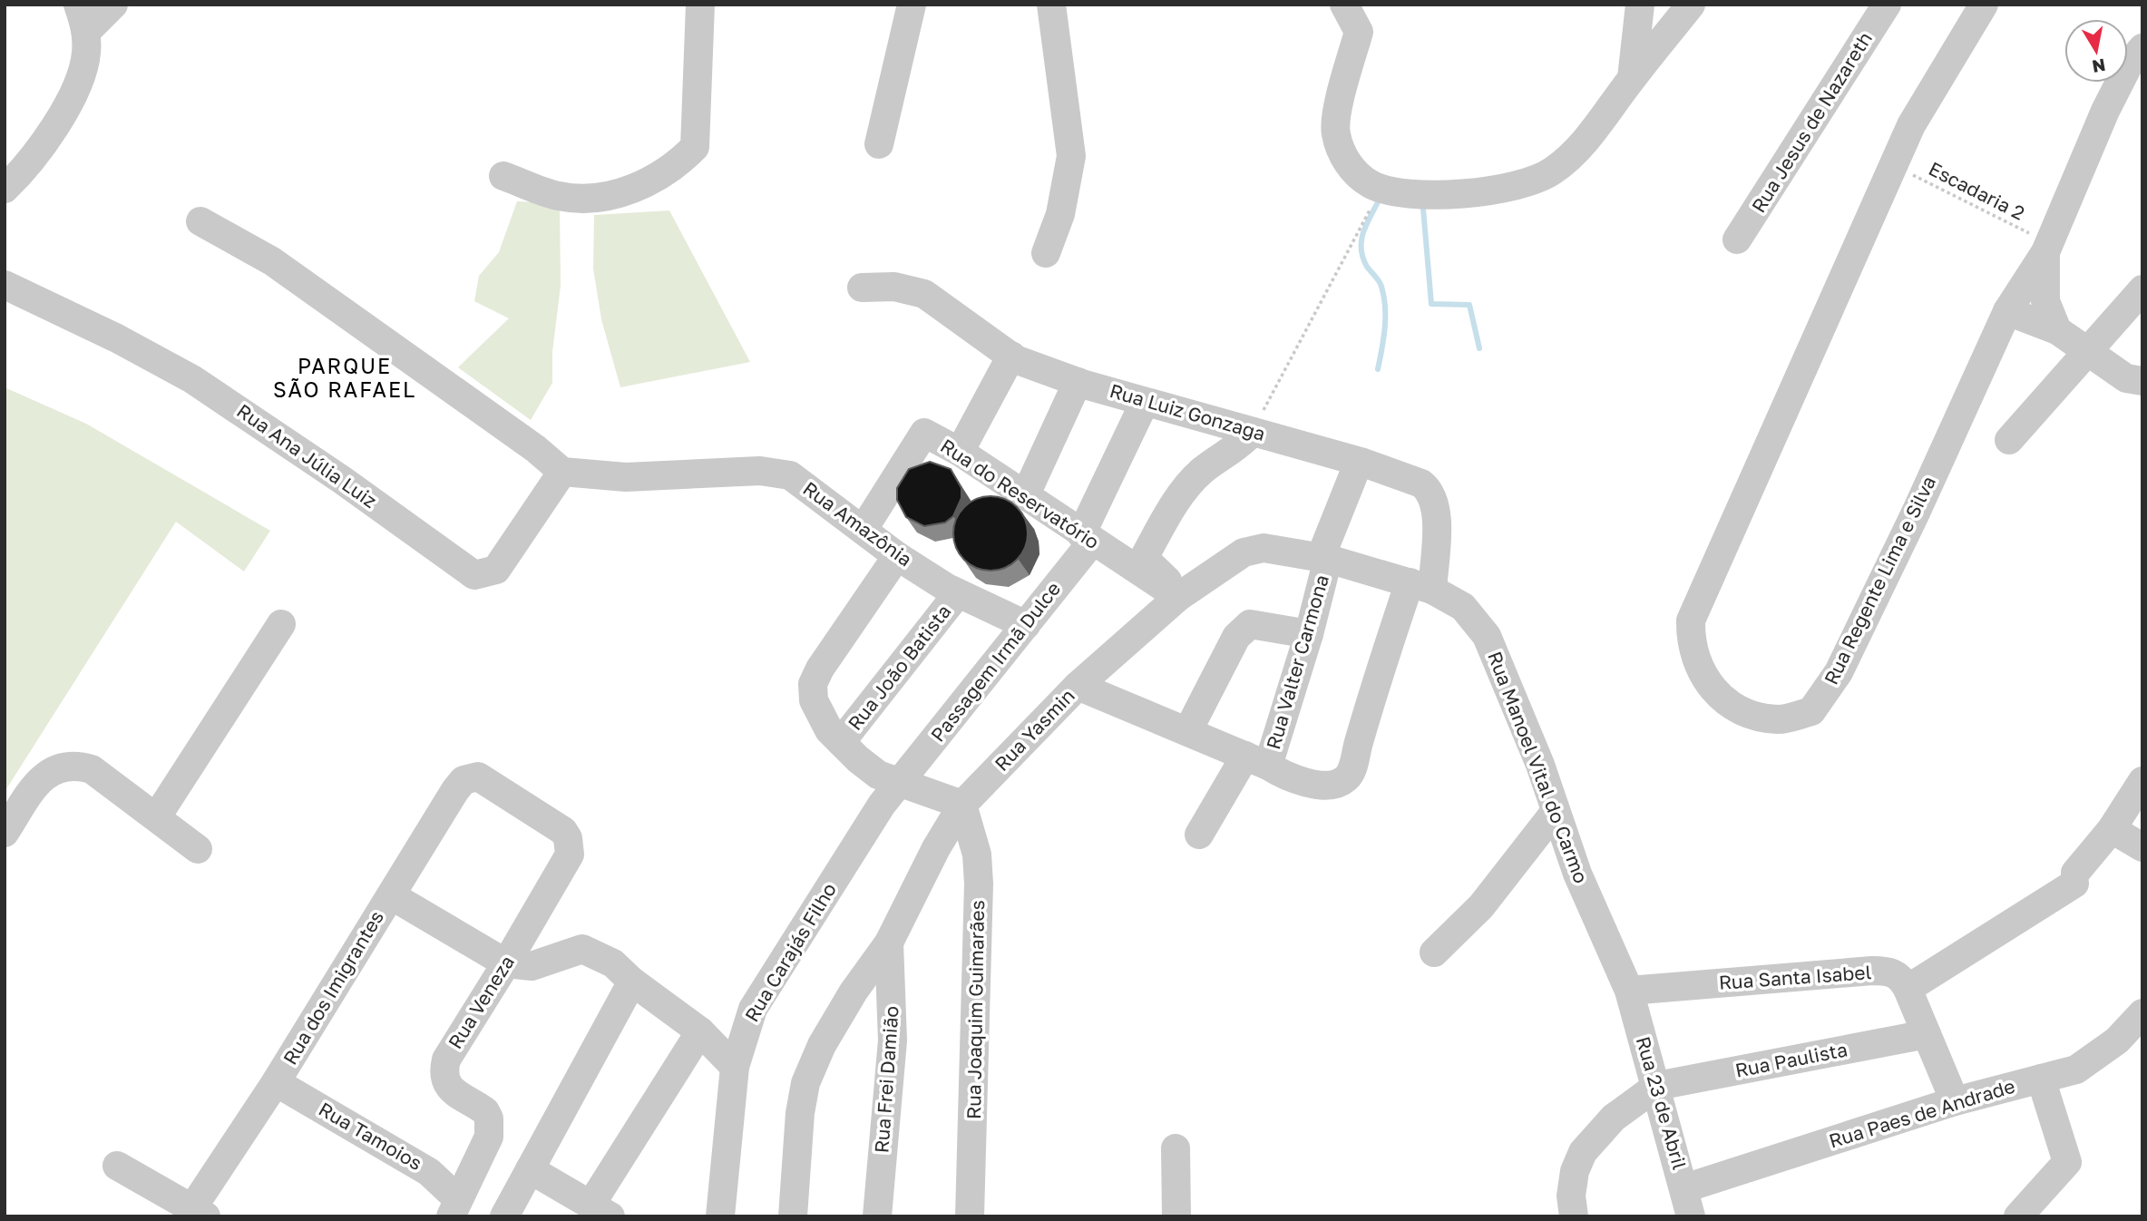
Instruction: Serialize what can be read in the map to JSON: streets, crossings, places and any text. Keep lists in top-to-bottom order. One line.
{"streets":{"street":["Rua Jesus de Nazareth","Rua Luiz Gonzaga","Rua Ana Júlia Luiz","Rua do Reservatório","Rua Amazônia","Rua Regente Lima e Silva","Passagem Irmã Dulce","Rua Valter Carmona","Rua João Batista","Rua Yasmin","Rua Manoel Vital do Carmo","Rua Carajás Filho","Rua Santa Isabel","Rua dos Imigrantes","Rua Veneza","Rua Joaquim Guimarães","Rua Paulista","Rua Frei Damião","Rua 23 de Abril","Rua Paes de Andrade","Rua Tamoios"],"path":["Escadaria 2"]},"crossings":[["Escadaria 2","Rua Regente Lima e Silva"],["Rua Luiz Gonzaga","Passagem Irmã Dulce"],["Rua Luiz Gonzaga","Rua Valter Carmona"],["Rua Luiz Gonzaga","Rua Yasmin"],["Rua Luiz Gonzaga","Rua Manoel Vital do Carmo"],["Rua Ana Júlia Luiz","Rua Amazônia"],["Rua do Reservatório","Rua Amazônia"],["Rua do Reservatório","Passagem Irmã Dulce"],["Rua do Reservatório","Rua Manoel Vital do Carmo"],["Rua Amazônia","Passagem Irmã Dulce"],["Rua Amazônia","Rua João Batista"],["Passagem Irmã Dulce","Rua Carajás Filho"],["Rua Valter Carmona","Rua Yasmin"],["Rua Valter Carmona","Rua Manoel Vital do Carmo"],["Rua Yasmin","Rua Manoel Vital do Carmo"],["Rua Yasmin","Rua Joaquim Guimarães"],["Rua Yasmin","Rua Frei Damião"],["Rua Manoel Vital do Carmo","Rua Santa Isabel"],["Rua Manoel Vital do Carmo","Rua 23 de Abril"],["Rua Santa Isabel","Rua 23 de Abril"],["Rua dos Imigrantes","Rua Veneza"],["Rua dos Imigrantes","Rua Tamoios"],["Rua Veneza","Rua Tamoios"],["Rua Paulista","Rua 23 de Abril"],["Rua 23 de Abril","Rua Paes de Andrade"]],"districts":["PARQUE SÃO RAFAEL"],"north":"bottom"}
